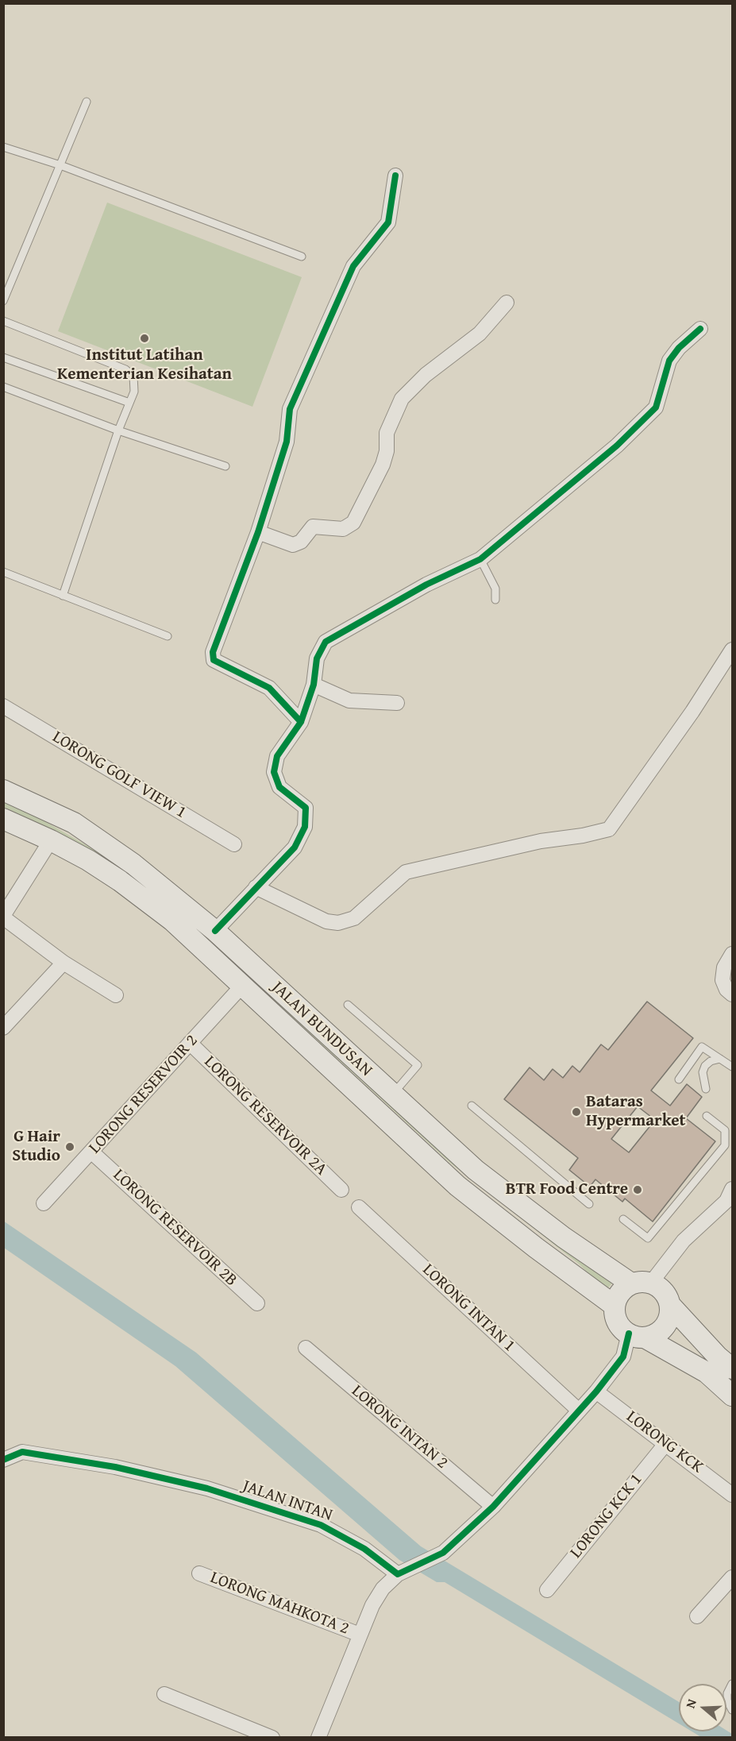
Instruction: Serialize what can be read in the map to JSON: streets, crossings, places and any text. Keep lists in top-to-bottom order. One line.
{"streets":{"main road":["JALAN BUNDUSAN"],"street":["LORONG GOLF VIEW 1","LORONG RESERVOIR 2","LORONG RESERVOIR 2A","LORONG RESERVOIR 2B","LORONG INTAN 1","LORONG INTAN 2","LORONG KCK","JALAN INTAN","LORONG KCK 1","LORONG MAHKOTA 2"]},"crossings":[["JALAN BUNDUSAN","LORONG RESERVOIR 2"],["LORONG RESERVOIR 2","LORONG RESERVOIR 2A"],["LORONG RESERVOIR 2","LORONG RESERVOIR 2B"],["LORONG KCK","LORONG KCK 1"]],"places":["Institut Latihan Kementerian Kesihatan","Bataras Hypermarket","G Hair Studio","BTR Food Centre"],"north":"left"}
